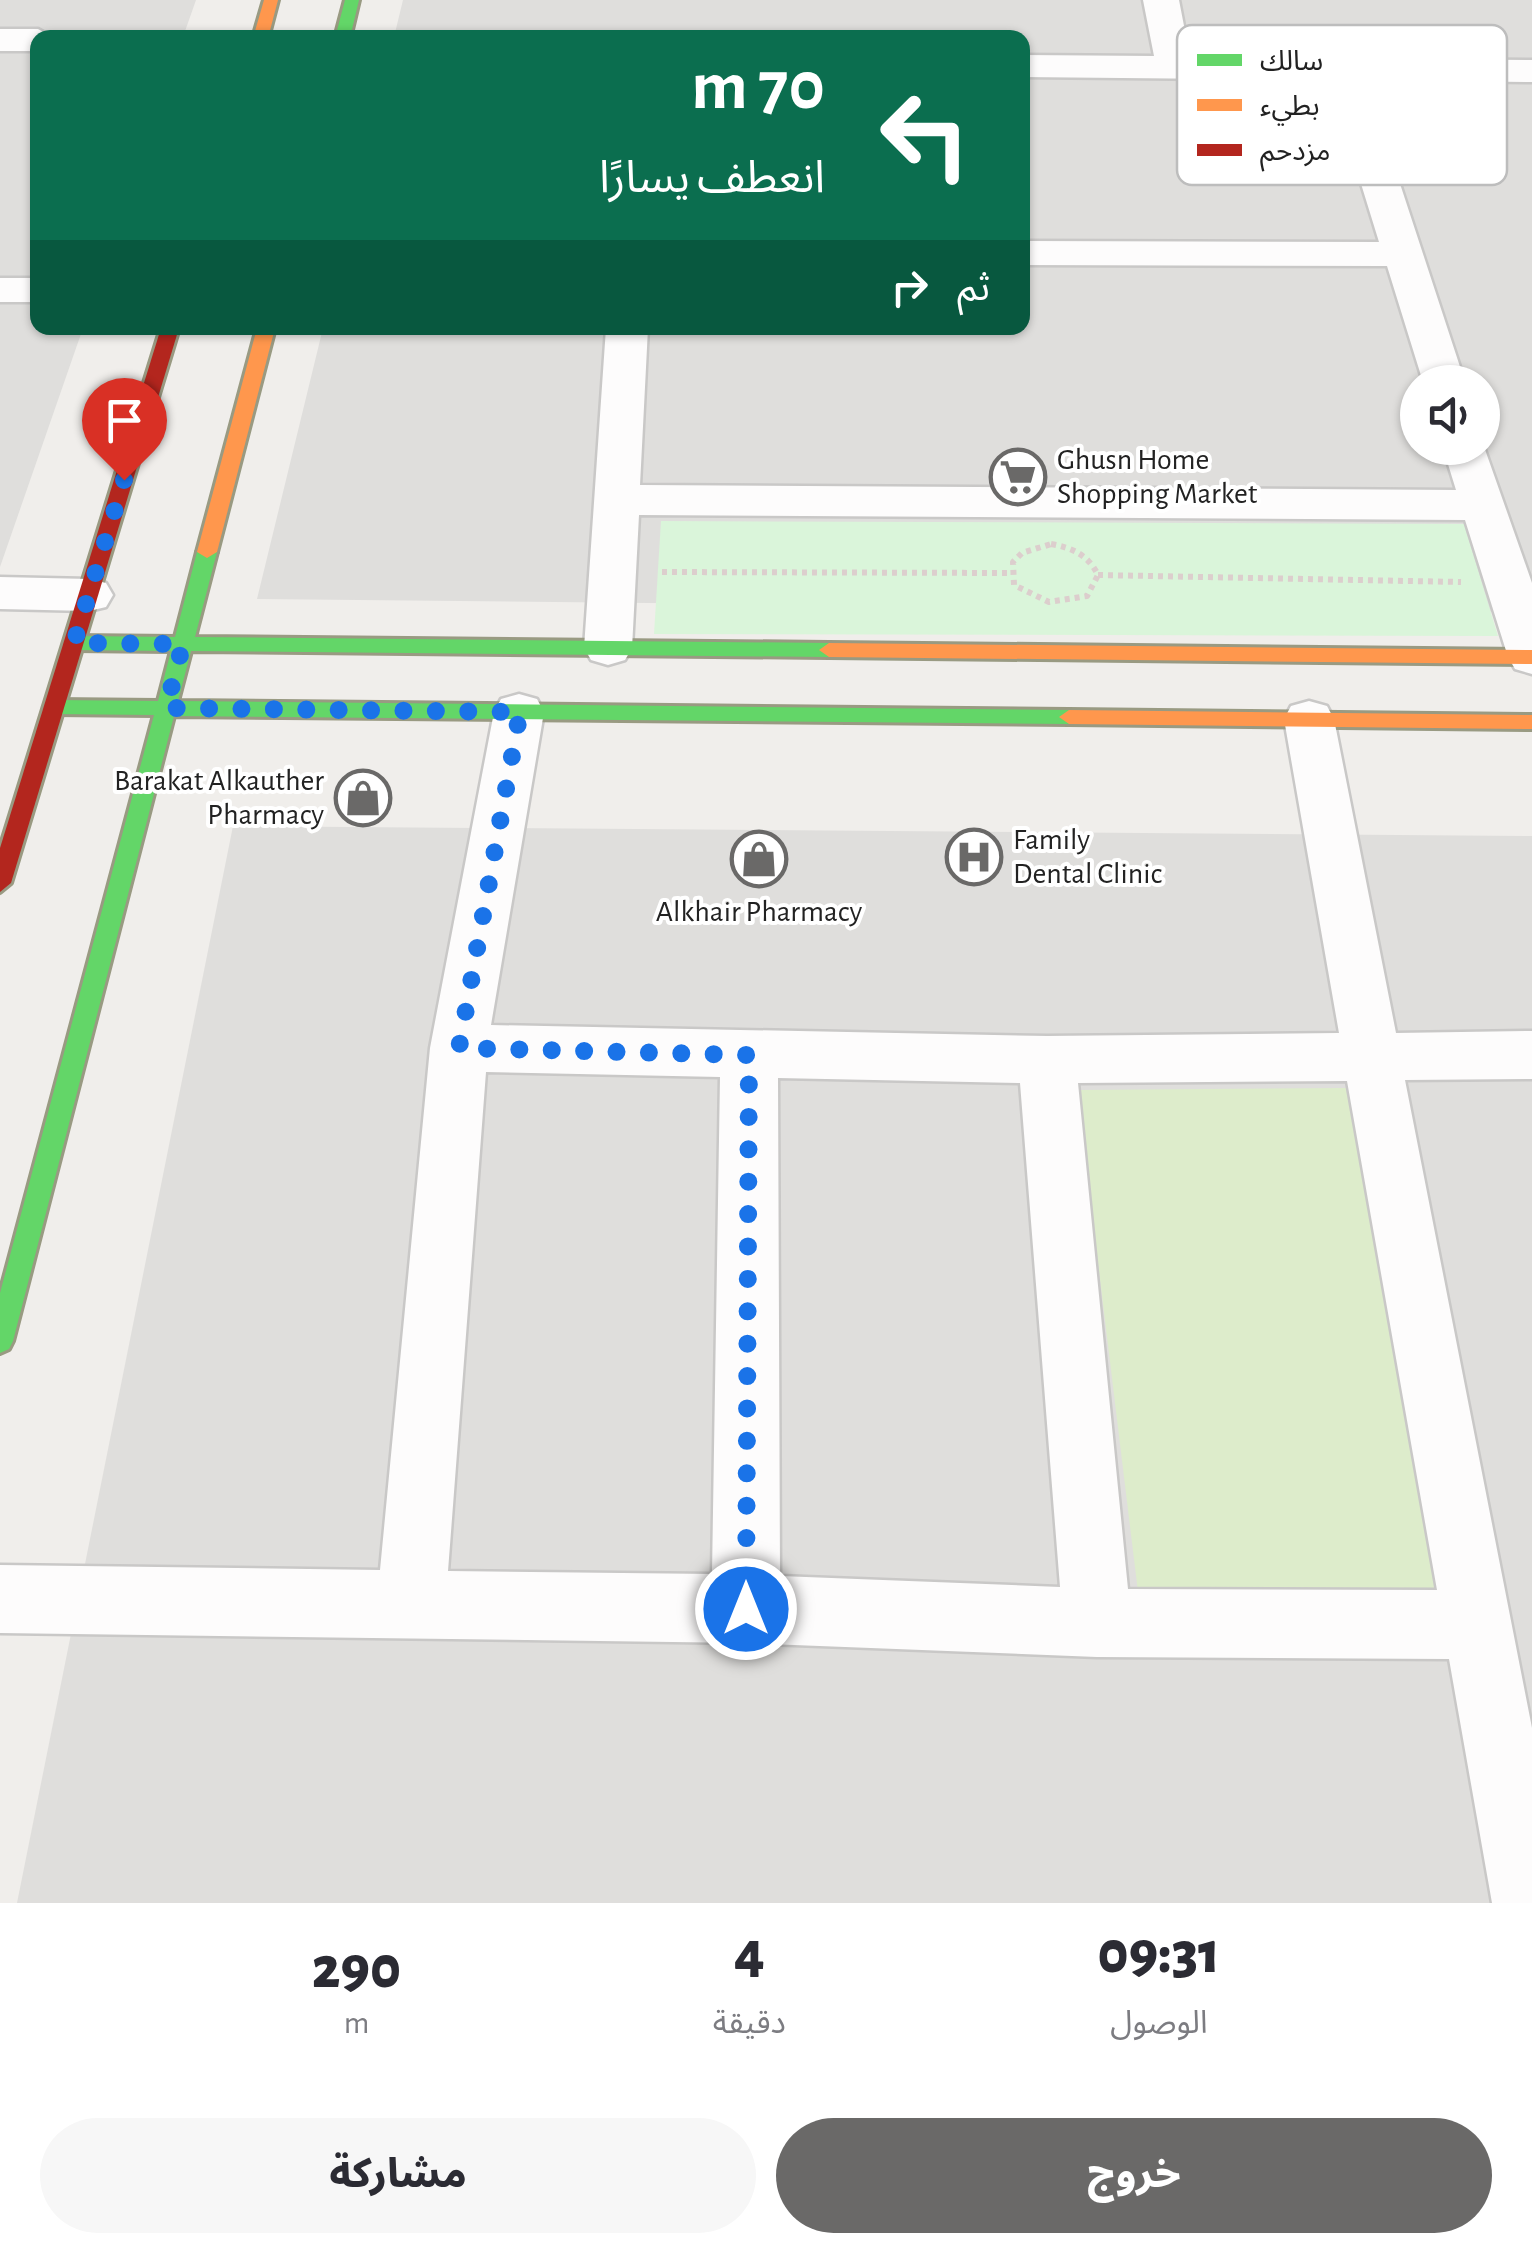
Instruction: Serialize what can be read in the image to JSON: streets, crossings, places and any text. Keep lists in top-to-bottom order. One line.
{"places":{"supermarket":["Ghusn Home Shopping Market"],"shop":["Barakat Alkauther Pharmacy","Alkhair Pharmacy"],"hospital":["Family Dental Clinic"]},"legend":["سالك","بطيء","مزدحم"],"page":{"turn":["70 m","انعطف يسارًا"],"then":"ثم","eta":["09:31","الوصول","4","دقيقة","290","m"],"buttons":["خروج","مشاركة"]}}
